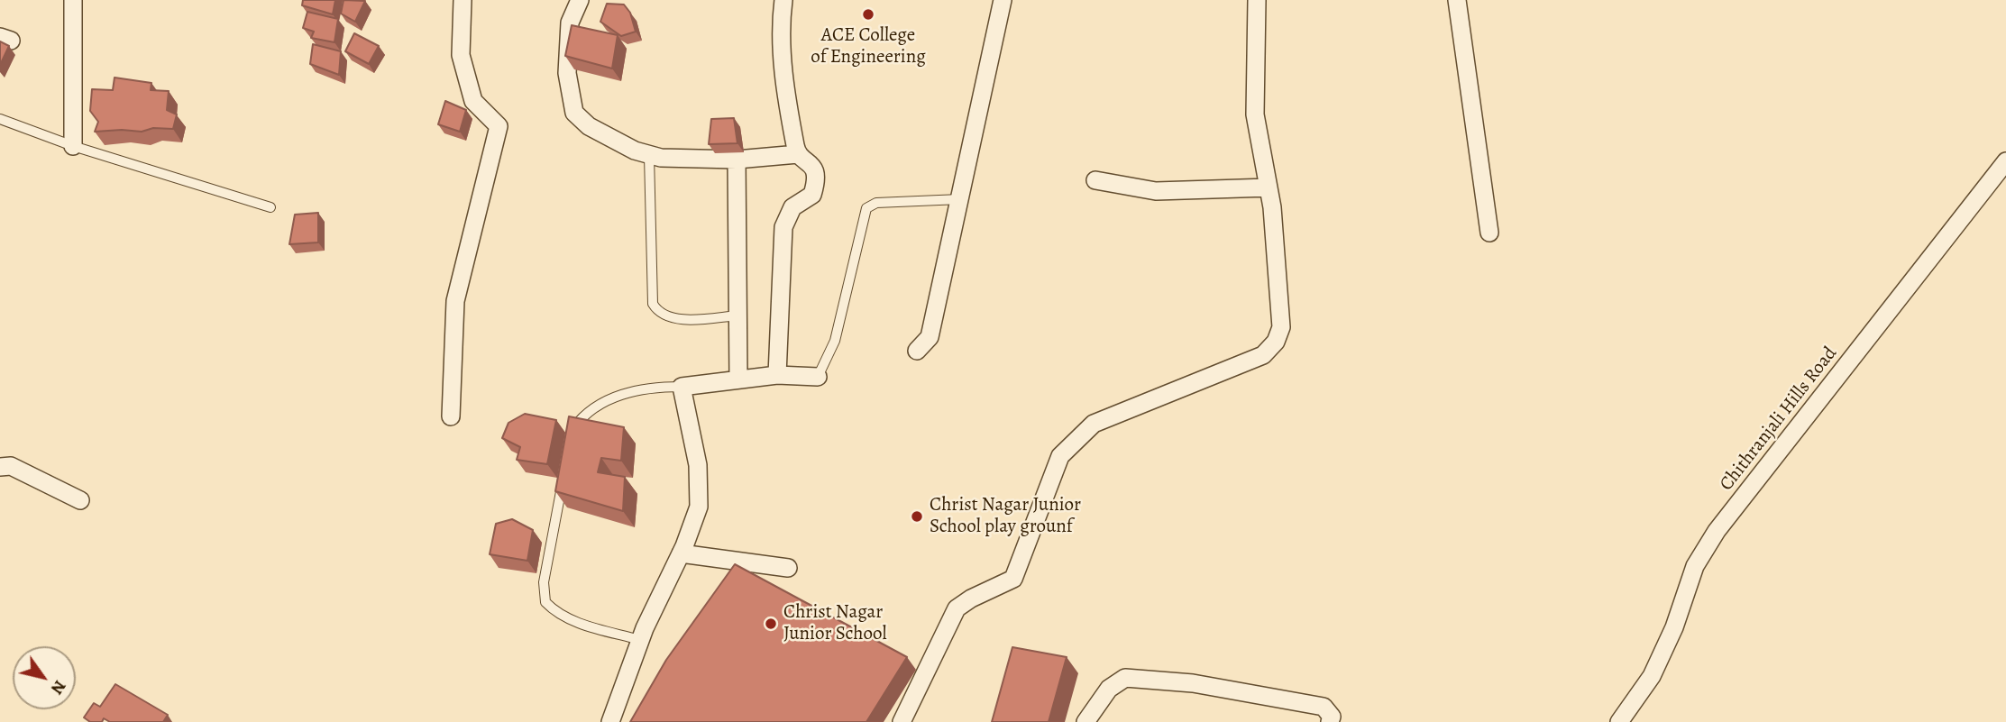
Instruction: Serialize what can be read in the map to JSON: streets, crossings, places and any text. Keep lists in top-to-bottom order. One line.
{"streets":{"street":["Chithranjali Hills Road"]},"places":["ACE College of Engineering","Christ Nagar Junior School play grounf","Christ Nagar Junior School"],"north":"bottom right"}
